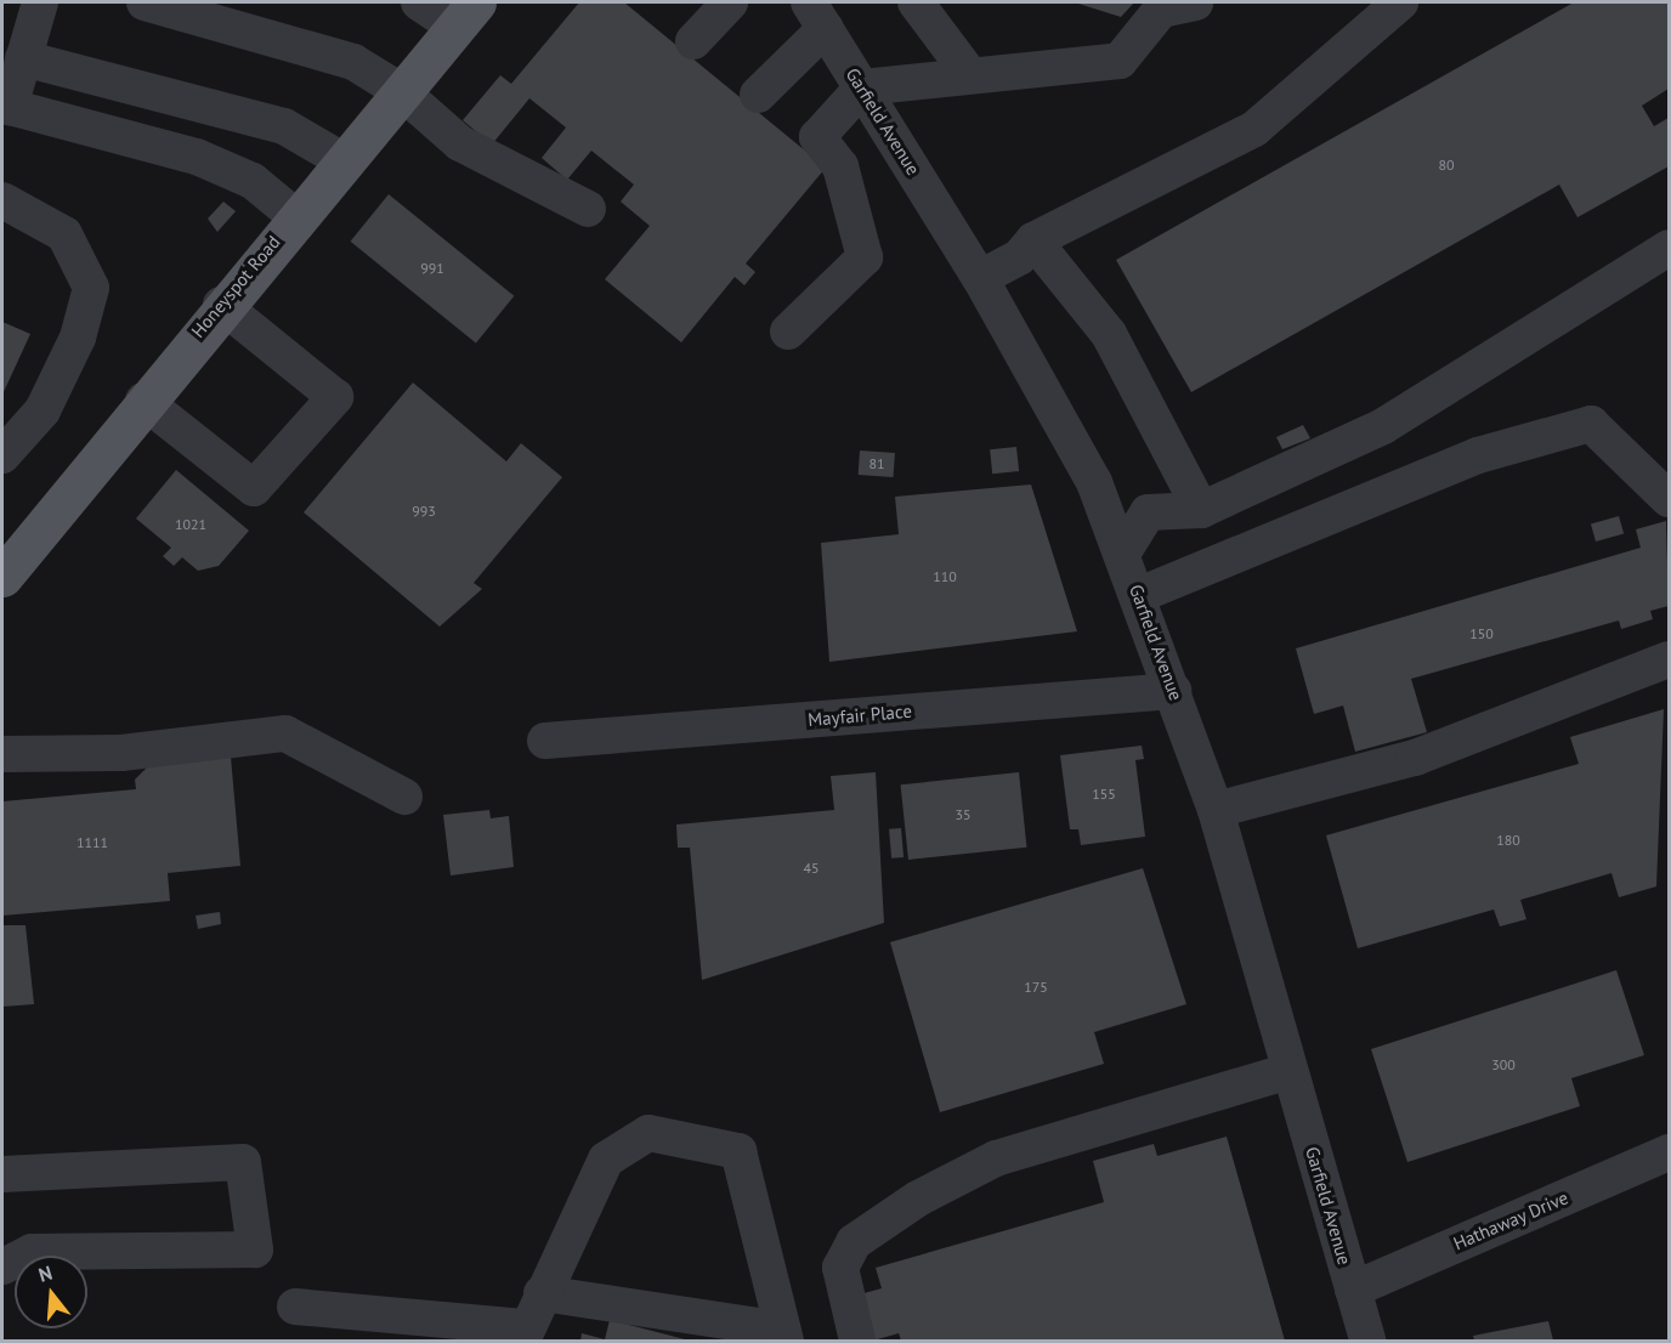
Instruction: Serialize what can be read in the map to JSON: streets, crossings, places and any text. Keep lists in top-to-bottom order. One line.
{"streets":{"main road":["Honeyspot Road"],"street":["Garfield Avenue","Mayfair Place","Hathaway Drive"]},"crossings":[["Garfield Avenue","Mayfair Place"],["Garfield Avenue","Hathaway Drive"]],"house_numbers":["80","991","81","993","1021","110","150","155","35","180","1111","45","175","300"],"north":"top"}
